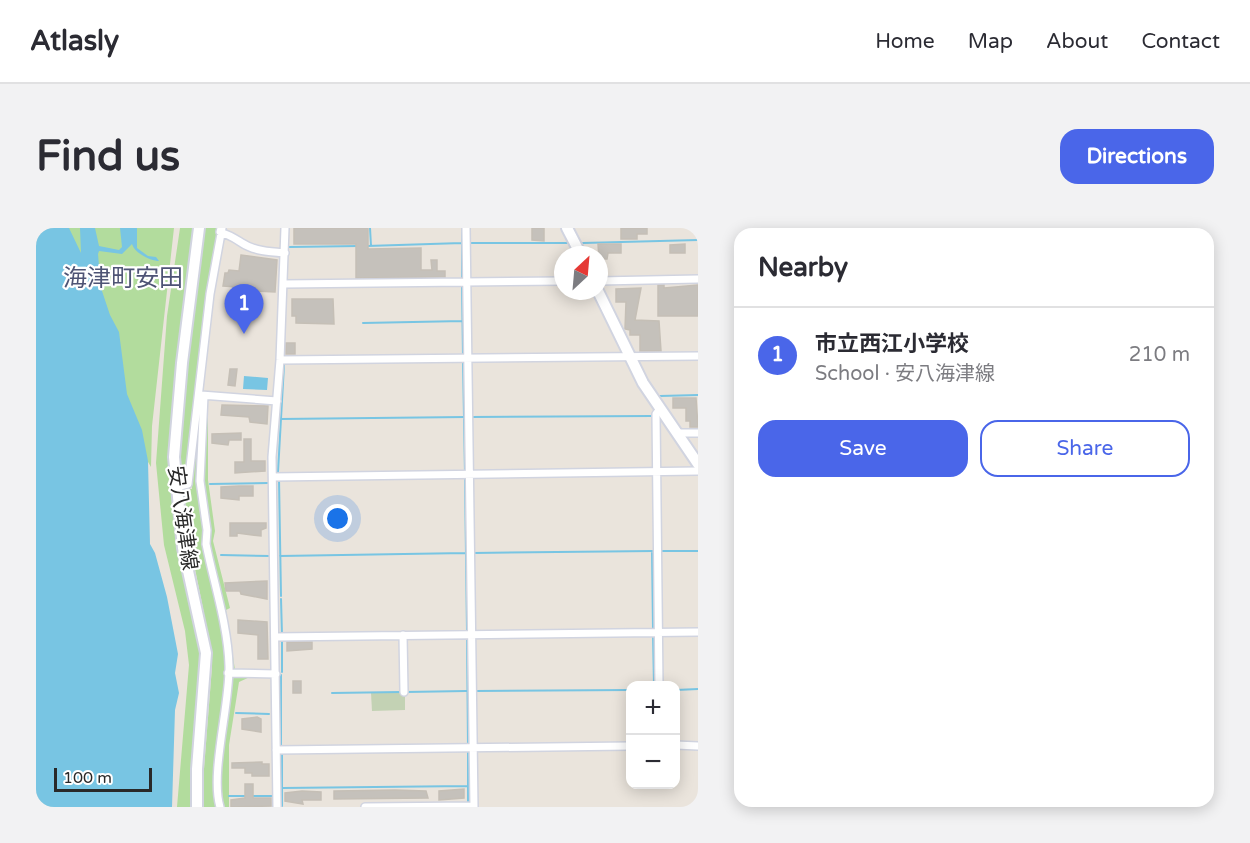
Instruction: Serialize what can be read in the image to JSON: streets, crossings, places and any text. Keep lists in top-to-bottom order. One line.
{"streets":{"main road":["安八海津線"]},"districts":["海津町安田"],"scale_bar":"100 m","north":"top right","page":{"header":"Atlasly","nav":["Home","Map","About","Contact"],"buttons":["Directions",["Save","Share"]],"title":"Find us","heading":"Nearby","pins":"1","list":[{"mark":"1","name":"市立西江小学校","note":"School · 安八海津線","value":"210 m"}],"map_buttons":["+","−"],"scale":"100 m"}}
